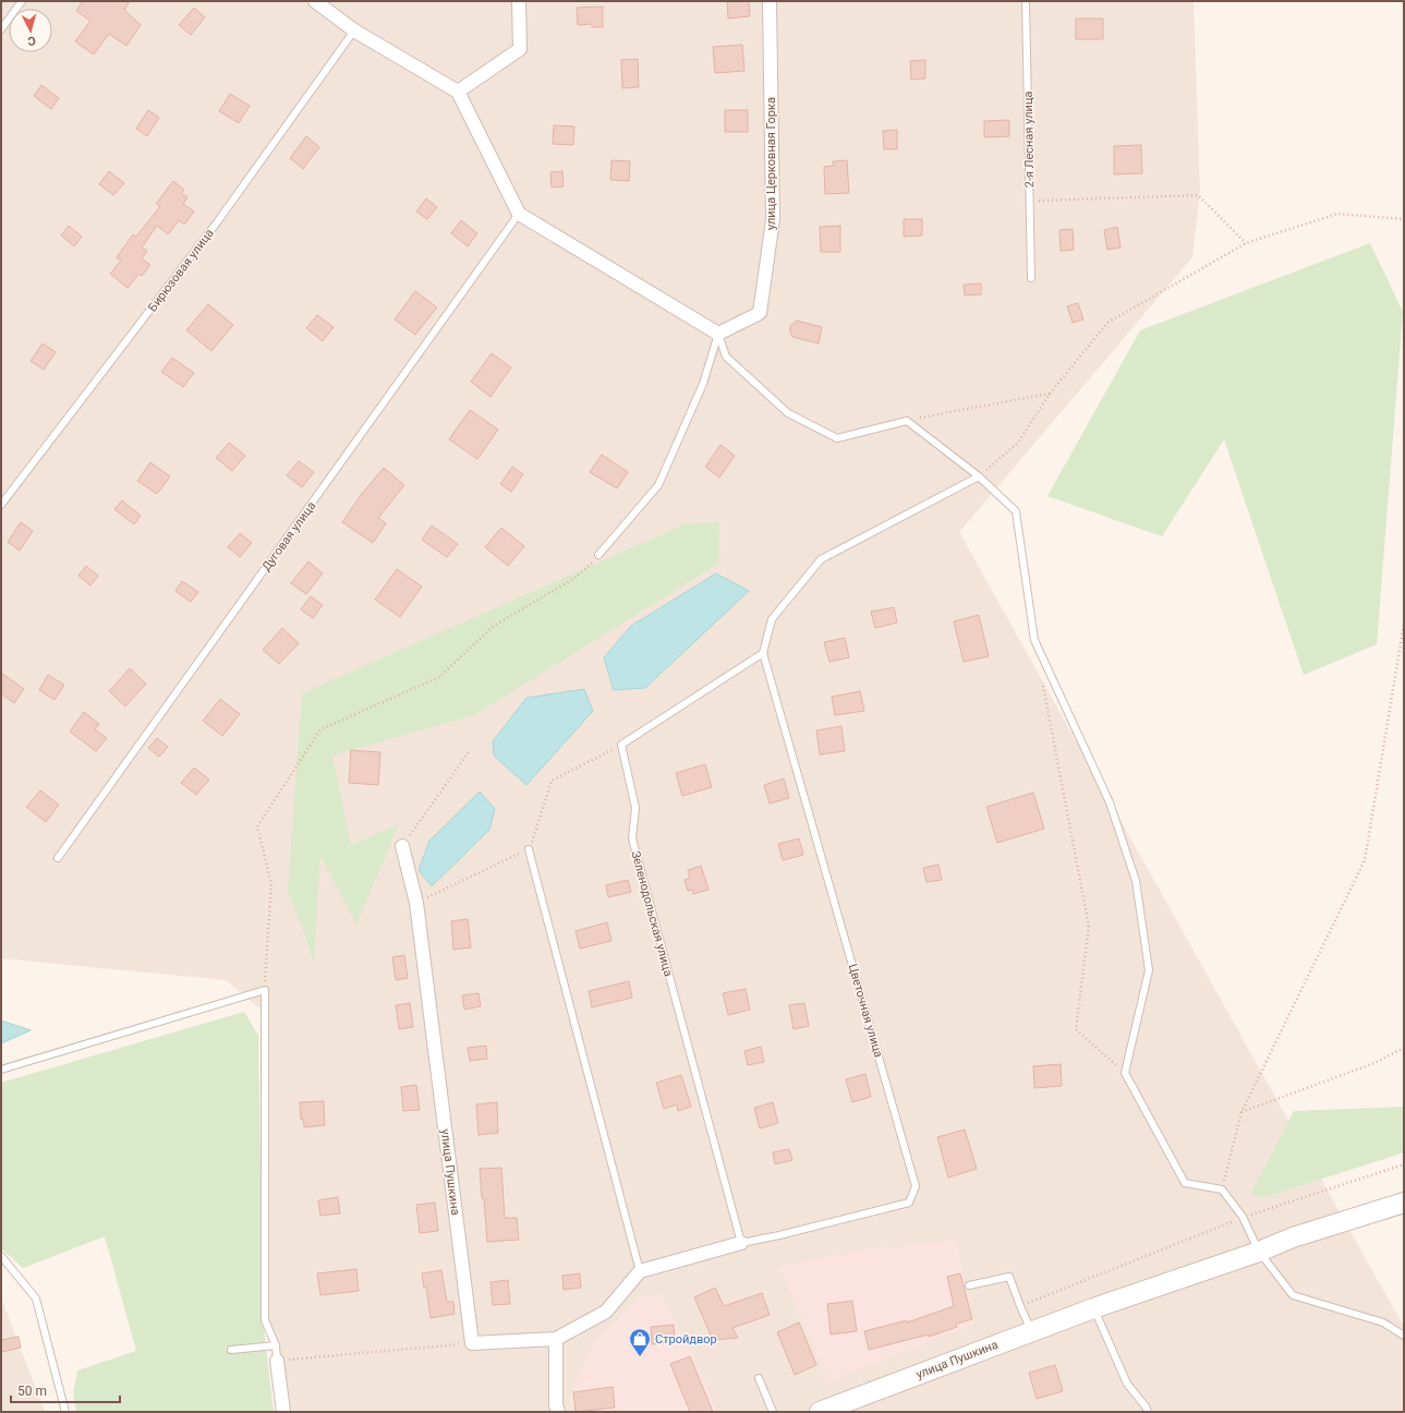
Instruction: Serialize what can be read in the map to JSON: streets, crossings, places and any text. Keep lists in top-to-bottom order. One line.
{"streets":{"main road":["улица Пушкина"],"street":["улица Церковная Горка"],"lane":["2-я Лесная улица","Бирюзовая улица","Дуговая улица","Зеленодольская улица","Цветочная улица"]},"crossings":[["Зеленодольская улица","Цветочная улица"]],"places":{"shop":["Стройдвор"]},"scale_bar":"50 m","north":"bottom"}
